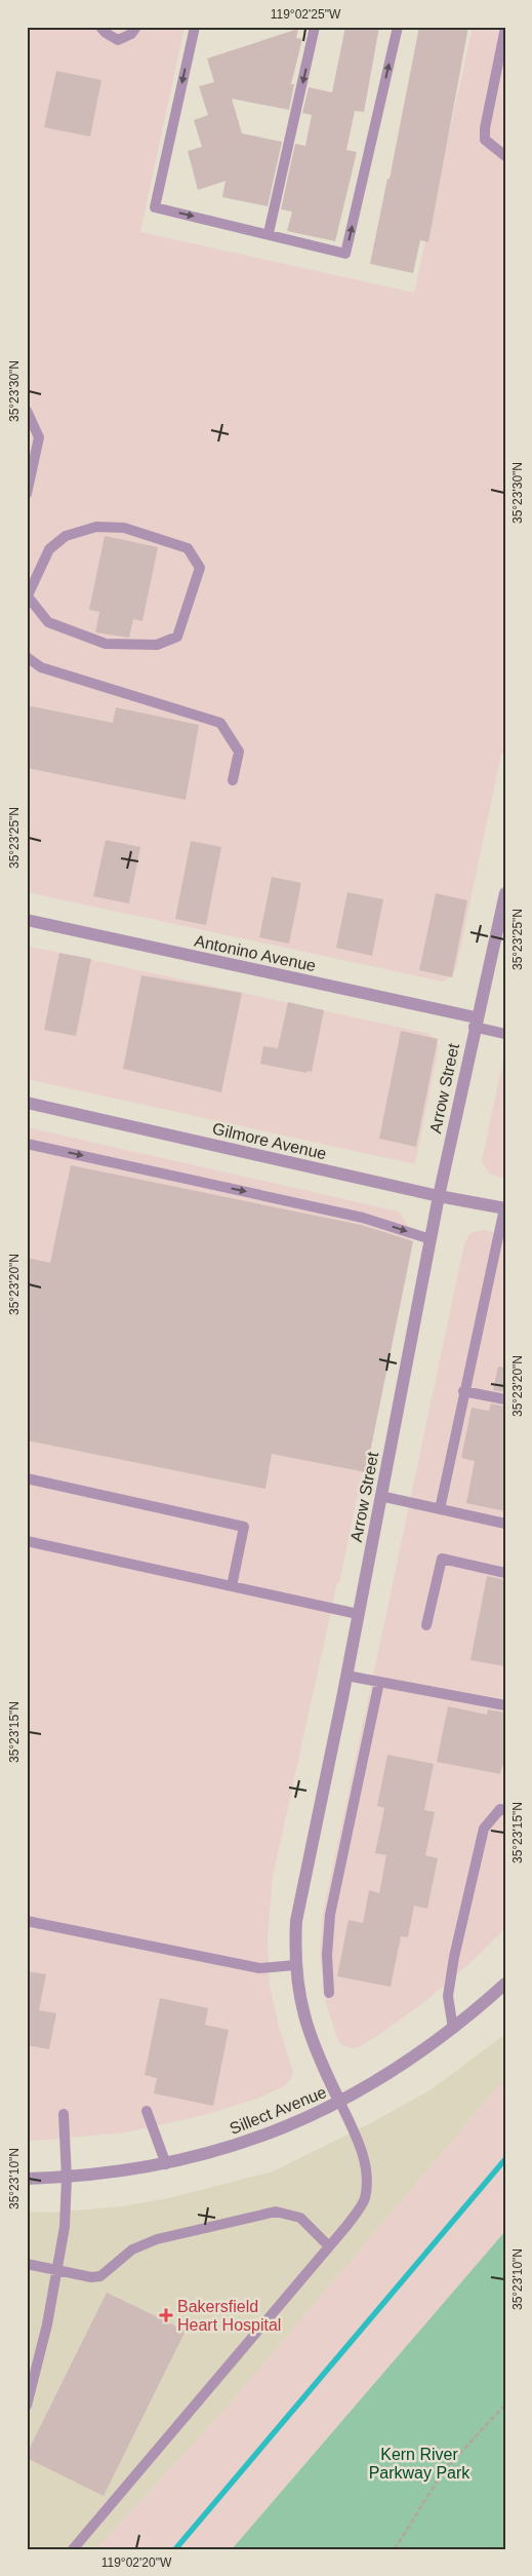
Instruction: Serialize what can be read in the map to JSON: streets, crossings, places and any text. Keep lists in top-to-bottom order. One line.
{"streets":{"street":["Antonino Avenue","Arrow Street","Gilmore Avenue","Sillect Avenue"]},"crossings":[["Antonino Avenue","Arrow Street"],["Arrow Street","Gilmore Avenue"],["Arrow Street","Sillect Avenue"]],"parks":["Kern River Parkway Park"],"places":{"health":["Bakersfield Heart Hospital"]},"coordinates":["119°02'25\"W","35°23'30\"N","35°23'25\"N","35°23'20\"N","35°23'15\"N","35°23'10\"N","119°02'20\"W"]}
